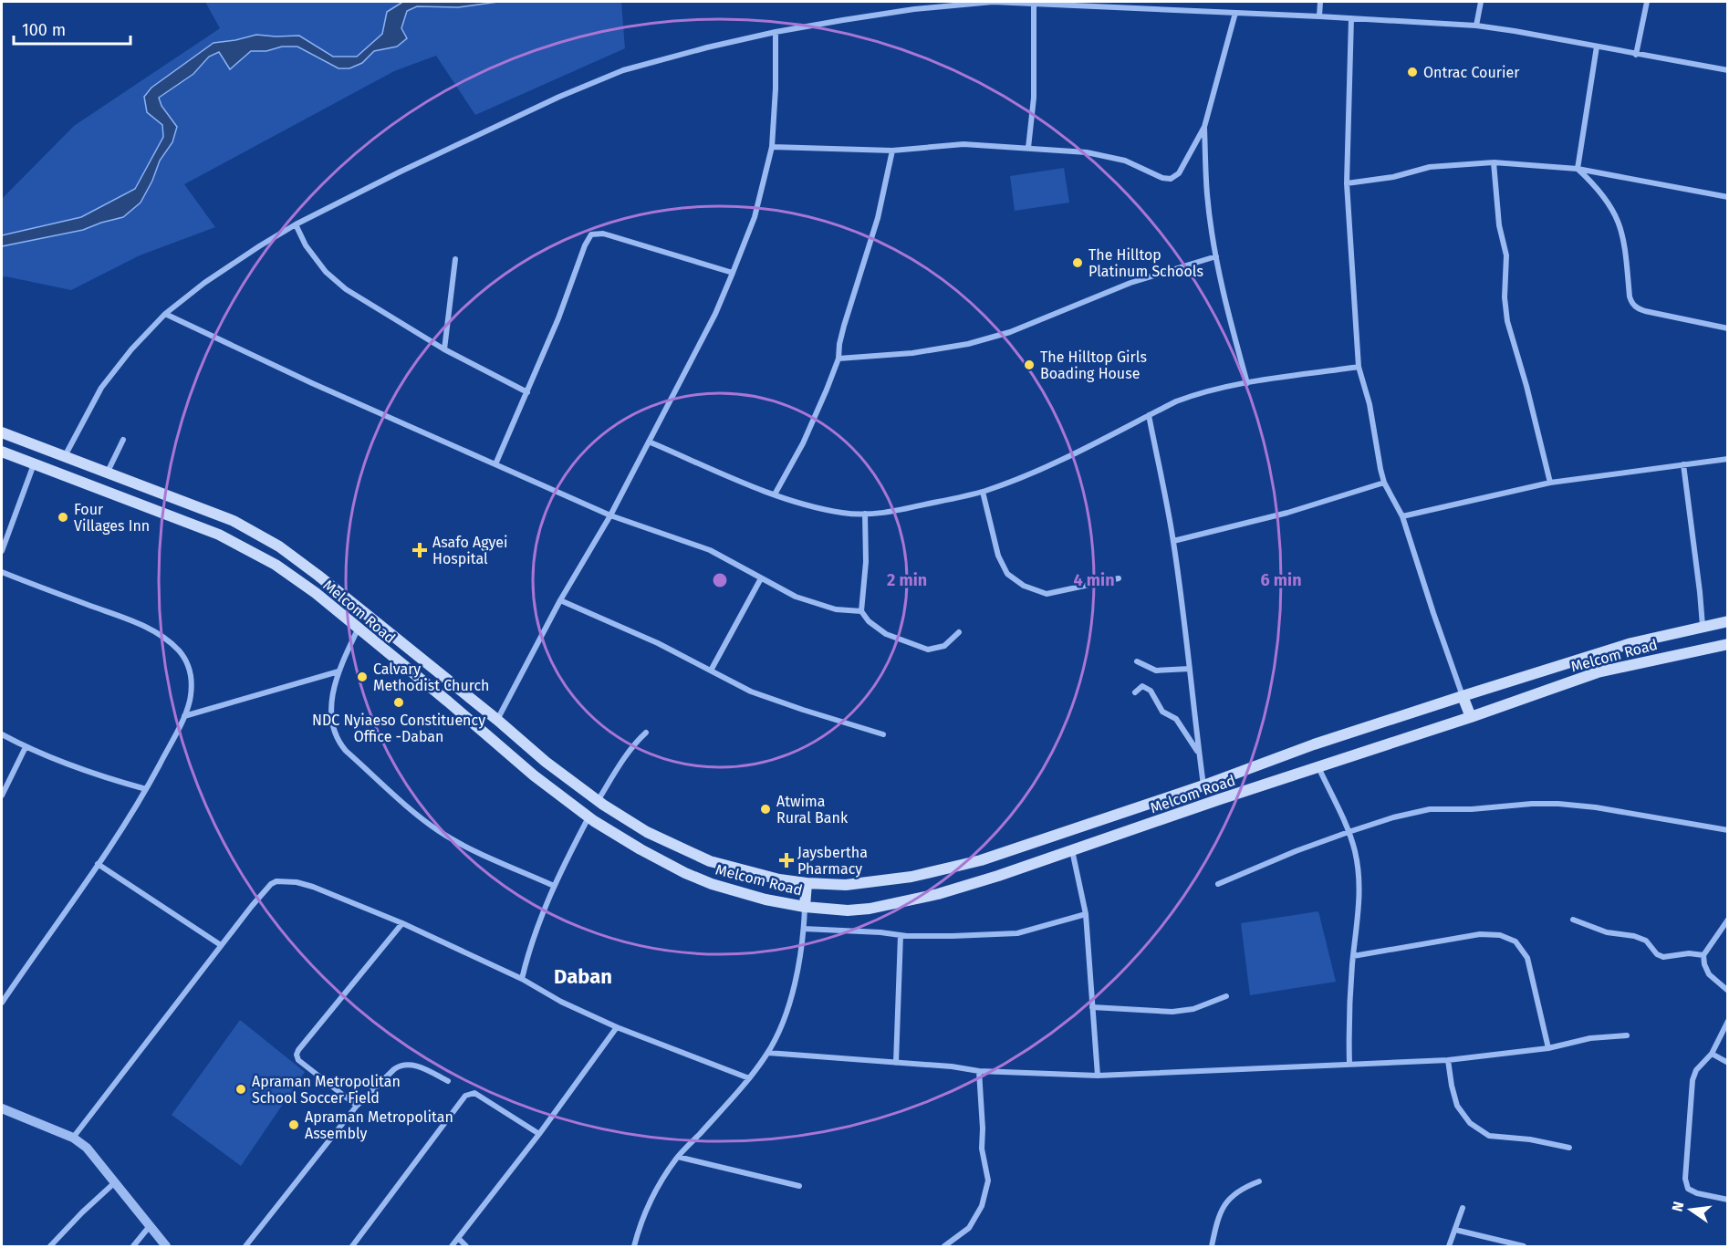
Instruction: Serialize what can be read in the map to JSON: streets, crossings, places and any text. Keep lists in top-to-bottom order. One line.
{"streets":{"main road":["Melcom Road"]},"districts":["Daban"],"places":{"other":["Ontrac Courier","The Hilltop Platinum Schools","The Hilltop Girls Boading House","Four Villages Inn","Calvary Methodist Church","NDC Nyiaeso Constituency Office -Daban","Atwima Rural Bank","Apraman Metropolitan School Soccer Field","Apraman Metropolitan Assembly"],"health":["Asafo Agyei Hospital","Jaysbertha Pharmacy"]},"scale_bar":"100 m","north":"left","rings":["2 min","4 min","6 min"]}
